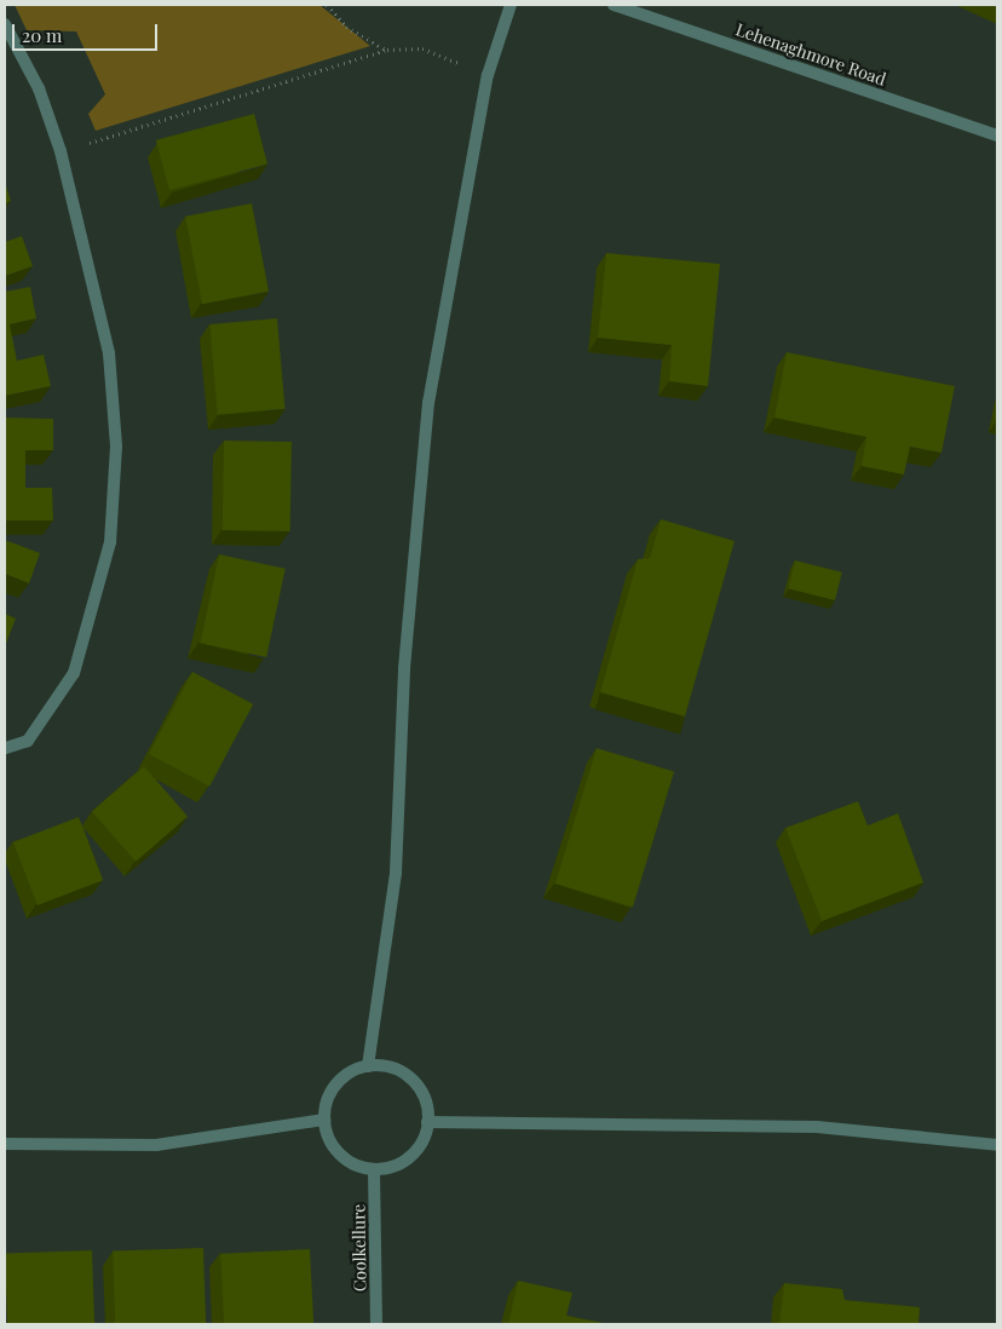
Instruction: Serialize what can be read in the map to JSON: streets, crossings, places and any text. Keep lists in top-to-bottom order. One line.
{"streets":{"street":["Lehenaghmore Road","Coolkellure"]},"scale_bar":"20 m"}
